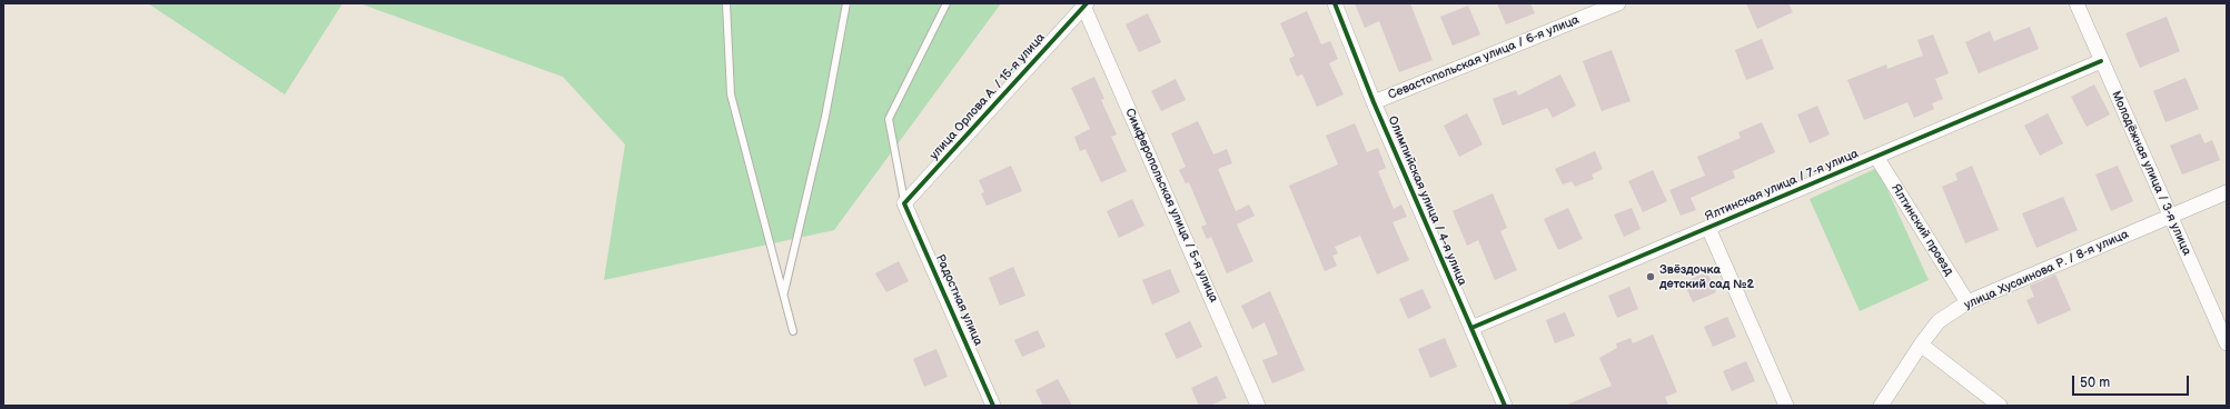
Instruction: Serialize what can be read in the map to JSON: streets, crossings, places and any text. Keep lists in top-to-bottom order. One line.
{"streets":{"street":["Севастопольская улица / 6-я улица","улица Орлова А. / 15-я улица","Молодёжная улица / 3-я улица","Ялтинская улица / 7-я улица","Олимпийская улица / 4-я улица","Симферопольская улица / 5-я улица","Ялтинский проезд","улица Хусаинова Р. / 8-я улица","Радостная улица"]},"crossings":[["Севастопольская улица / 6-я улица","Олимпийская улица / 4-я улица"],["улица Орлова А. / 15-я улица","Симферопольская улица / 5-я улица"],["улица Орлова А. / 15-я улица","Радостная улица"],["Молодёжная улица / 3-я улица","Ялтинская улица / 7-я улица"],["Молодёжная улица / 3-я улица","улица Хусаинова Р. / 8-я улица"],["Ялтинская улица / 7-я улица","Олимпийская улица / 4-я улица"],["Ялтинская улица / 7-я улица","Ялтинский проезд"],["Ялтинский проезд","улица Хусаинова Р. / 8-я улица"]],"places":["Звёздочка детский сад №2"],"scale_bar":"50 m"}
